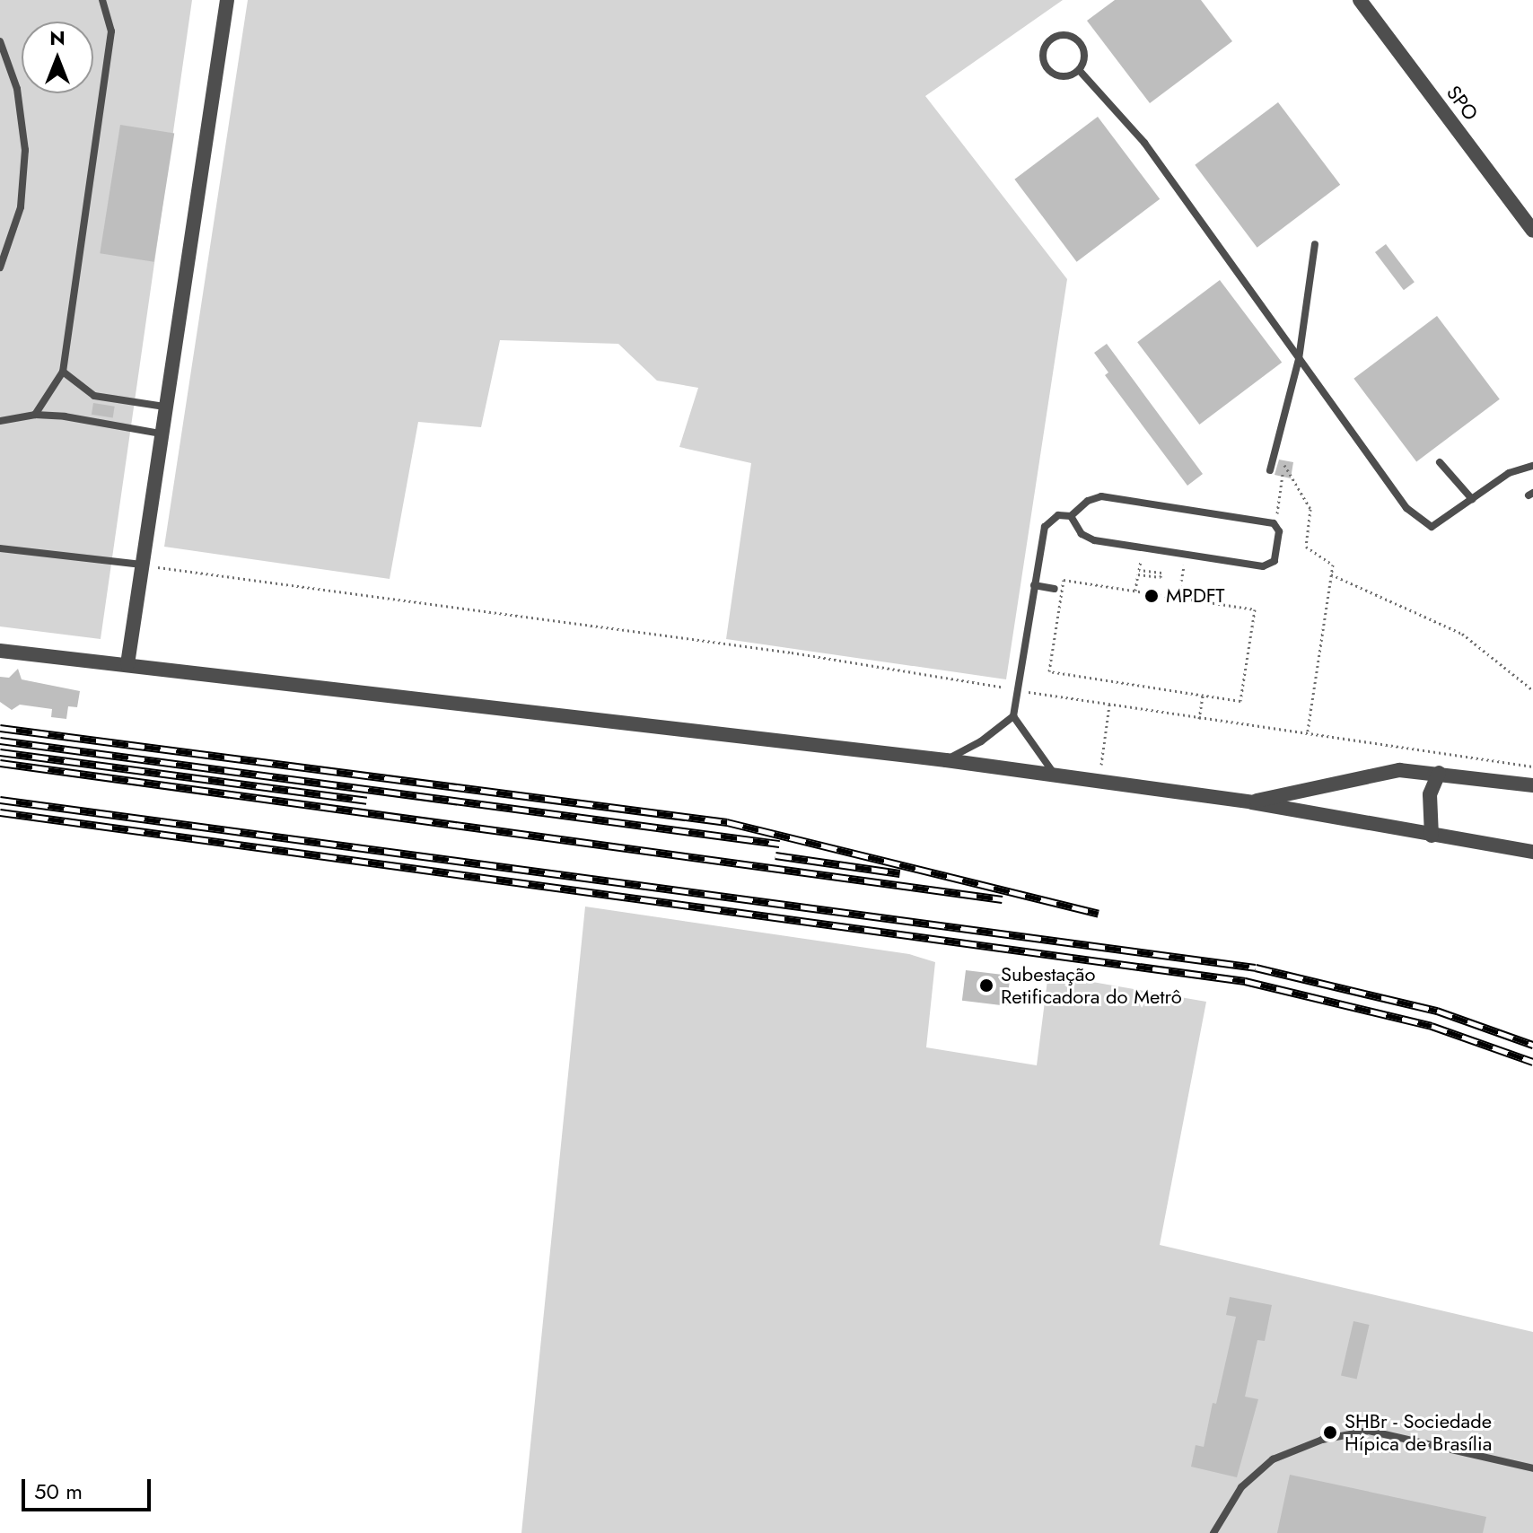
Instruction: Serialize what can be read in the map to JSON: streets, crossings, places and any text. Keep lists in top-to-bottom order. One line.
{"streets":{"street":["SPO"]},"places":["MPDFT","Subestação Retificadora do Metrô","SHBr - Sociedade Hípica de Brasília"],"scale_bar":"50 m","north":"top"}
